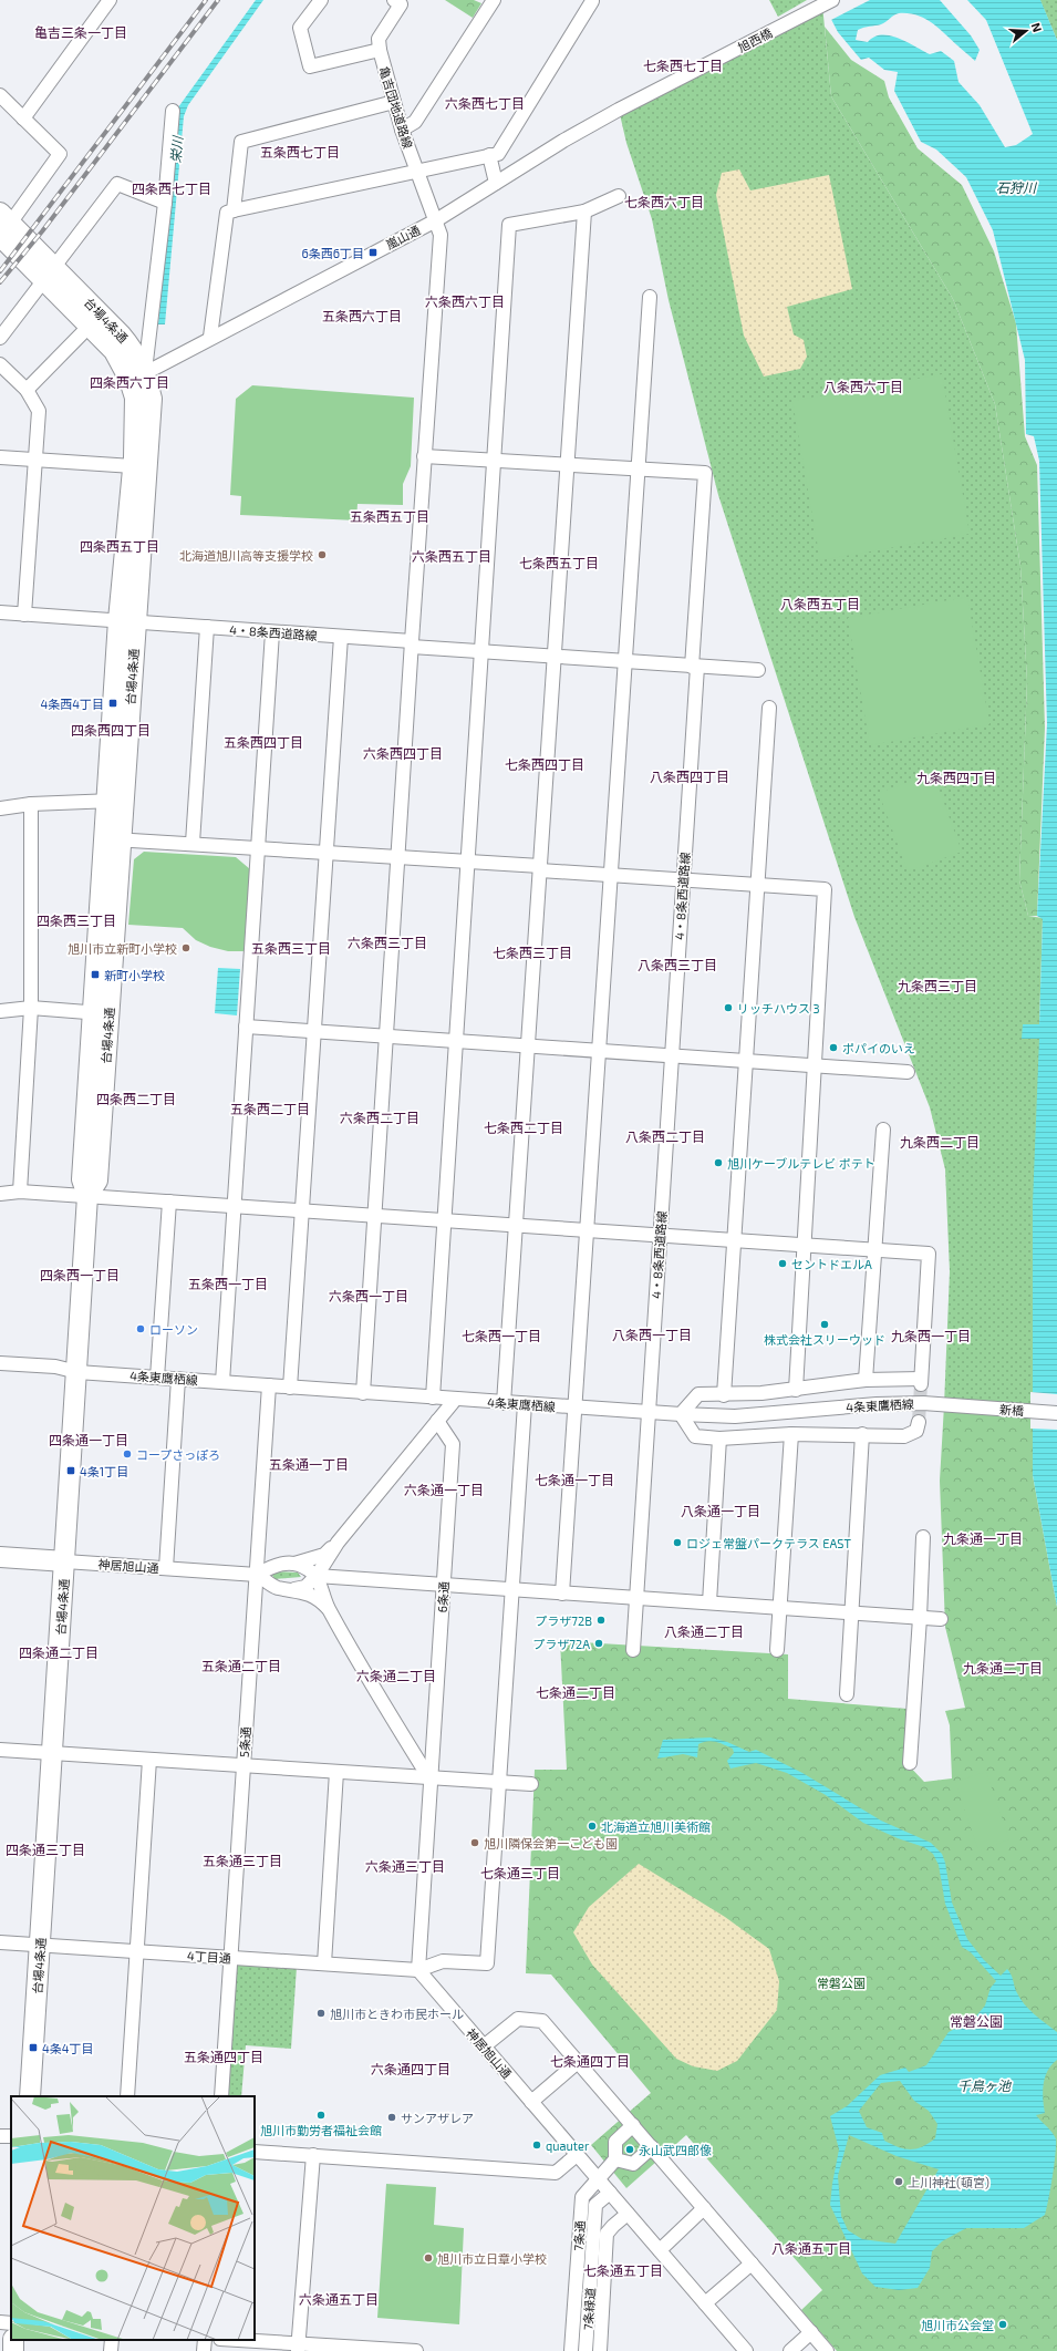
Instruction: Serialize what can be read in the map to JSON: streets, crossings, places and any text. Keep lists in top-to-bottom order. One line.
{"streets":{"highway":["台場4条通","神居旭山通"],"street":["旭西橋","亀吉団地道路線","嵐山通","4・8条西道路線","4条東鷹栖線","新橋","6条通","5条通","4丁目通","7条通","7条緑道"]},"crossings":[["旭西橋","嵐山通"],["亀吉団地道路線","嵐山通"],["亀吉団地道路線","4・8条西道路線"],["亀吉団地道路線","4条東鷹栖線"],["嵐山通","台場4条通"],["台場4条通","4・8条西道路線"],["台場4条通","4条東鷹栖線"],["台場4条通","神居旭山通"],["台場4条通","4丁目通"],["4・8条西道路線","4条東鷹栖線"],["4条東鷹栖線","新橋"],["4条東鷹栖線","5条通"],["神居旭山通","5条通"],["神居旭山通","4丁目通"],["神居旭山通","7条通"],["神居旭山通","7条緑道"],["5条通","4丁目通"]],"districts":["亀吉三条一丁目","七条西七丁目","六条西七丁目","五条西七丁目","四条西七丁目","七条西六丁目","六条西六丁目","五条西六丁目","四条西六丁目","八条西六丁目","五条西五丁目","四条西五丁目","六条西五丁目","七条西五丁目","八条西五丁目","四条西四丁目","五条西四丁目","六条西四丁目","七条西四丁目","八条西四丁目","九条西四丁目","四条西三丁目","六条西三丁目","五条西三丁目","七条西三丁目","八条西三丁目","九条西三丁目","四条西二丁目","五条西二丁目","六条西二丁目","七条西二丁目","八条西二丁目","九条西二丁目","四条西一丁目","五条西一丁目","六条西一丁目","八条西一丁目","七条西一丁目","九条西一丁目","四条通一丁目","五条通一丁目","七条通一丁目","六条通一丁目","八条通一丁目","九条通一丁目","八条通二丁目","四条通二丁目","五条通二丁目","九条通二丁目","六条通二丁目","七条通二丁目","四条通三丁目","五条通三丁目","六条通三丁目","七条通三丁目","常磐公園","五条通四丁目","七条通四丁目","六条通四丁目","八条通五丁目","七条通五丁目","六条通五丁目"],"water":["栄川","石狩川","千鳥ヶ池"],"parks":["常磐公園"],"places":{"transit":["6条西6丁目","4条西4丁目","新町小学校","4条1丁目","4条4丁目"],"other":["北海道旭川高等支援学校","旭川市立新町小学校","リッチハウス 3","ポパイのいえ","旭川ケーブルテレビ ポテト","セントドエルA","株式会社スリーウッド","ローソン","コープさっぽろ","ロジェ常盤パークテラス EAST","プラザ72B","プラザ72A","北海道立旭川美術館","旭川隣保会第一こども園","旭川市ときわ市民ホール","旭川市勤労者福祉会館","サンアザレア","quauter","永山武四郎像","上川神社(頓宮)","旭川市立日章小学校","旭川市公会堂"]},"north":"right"}
